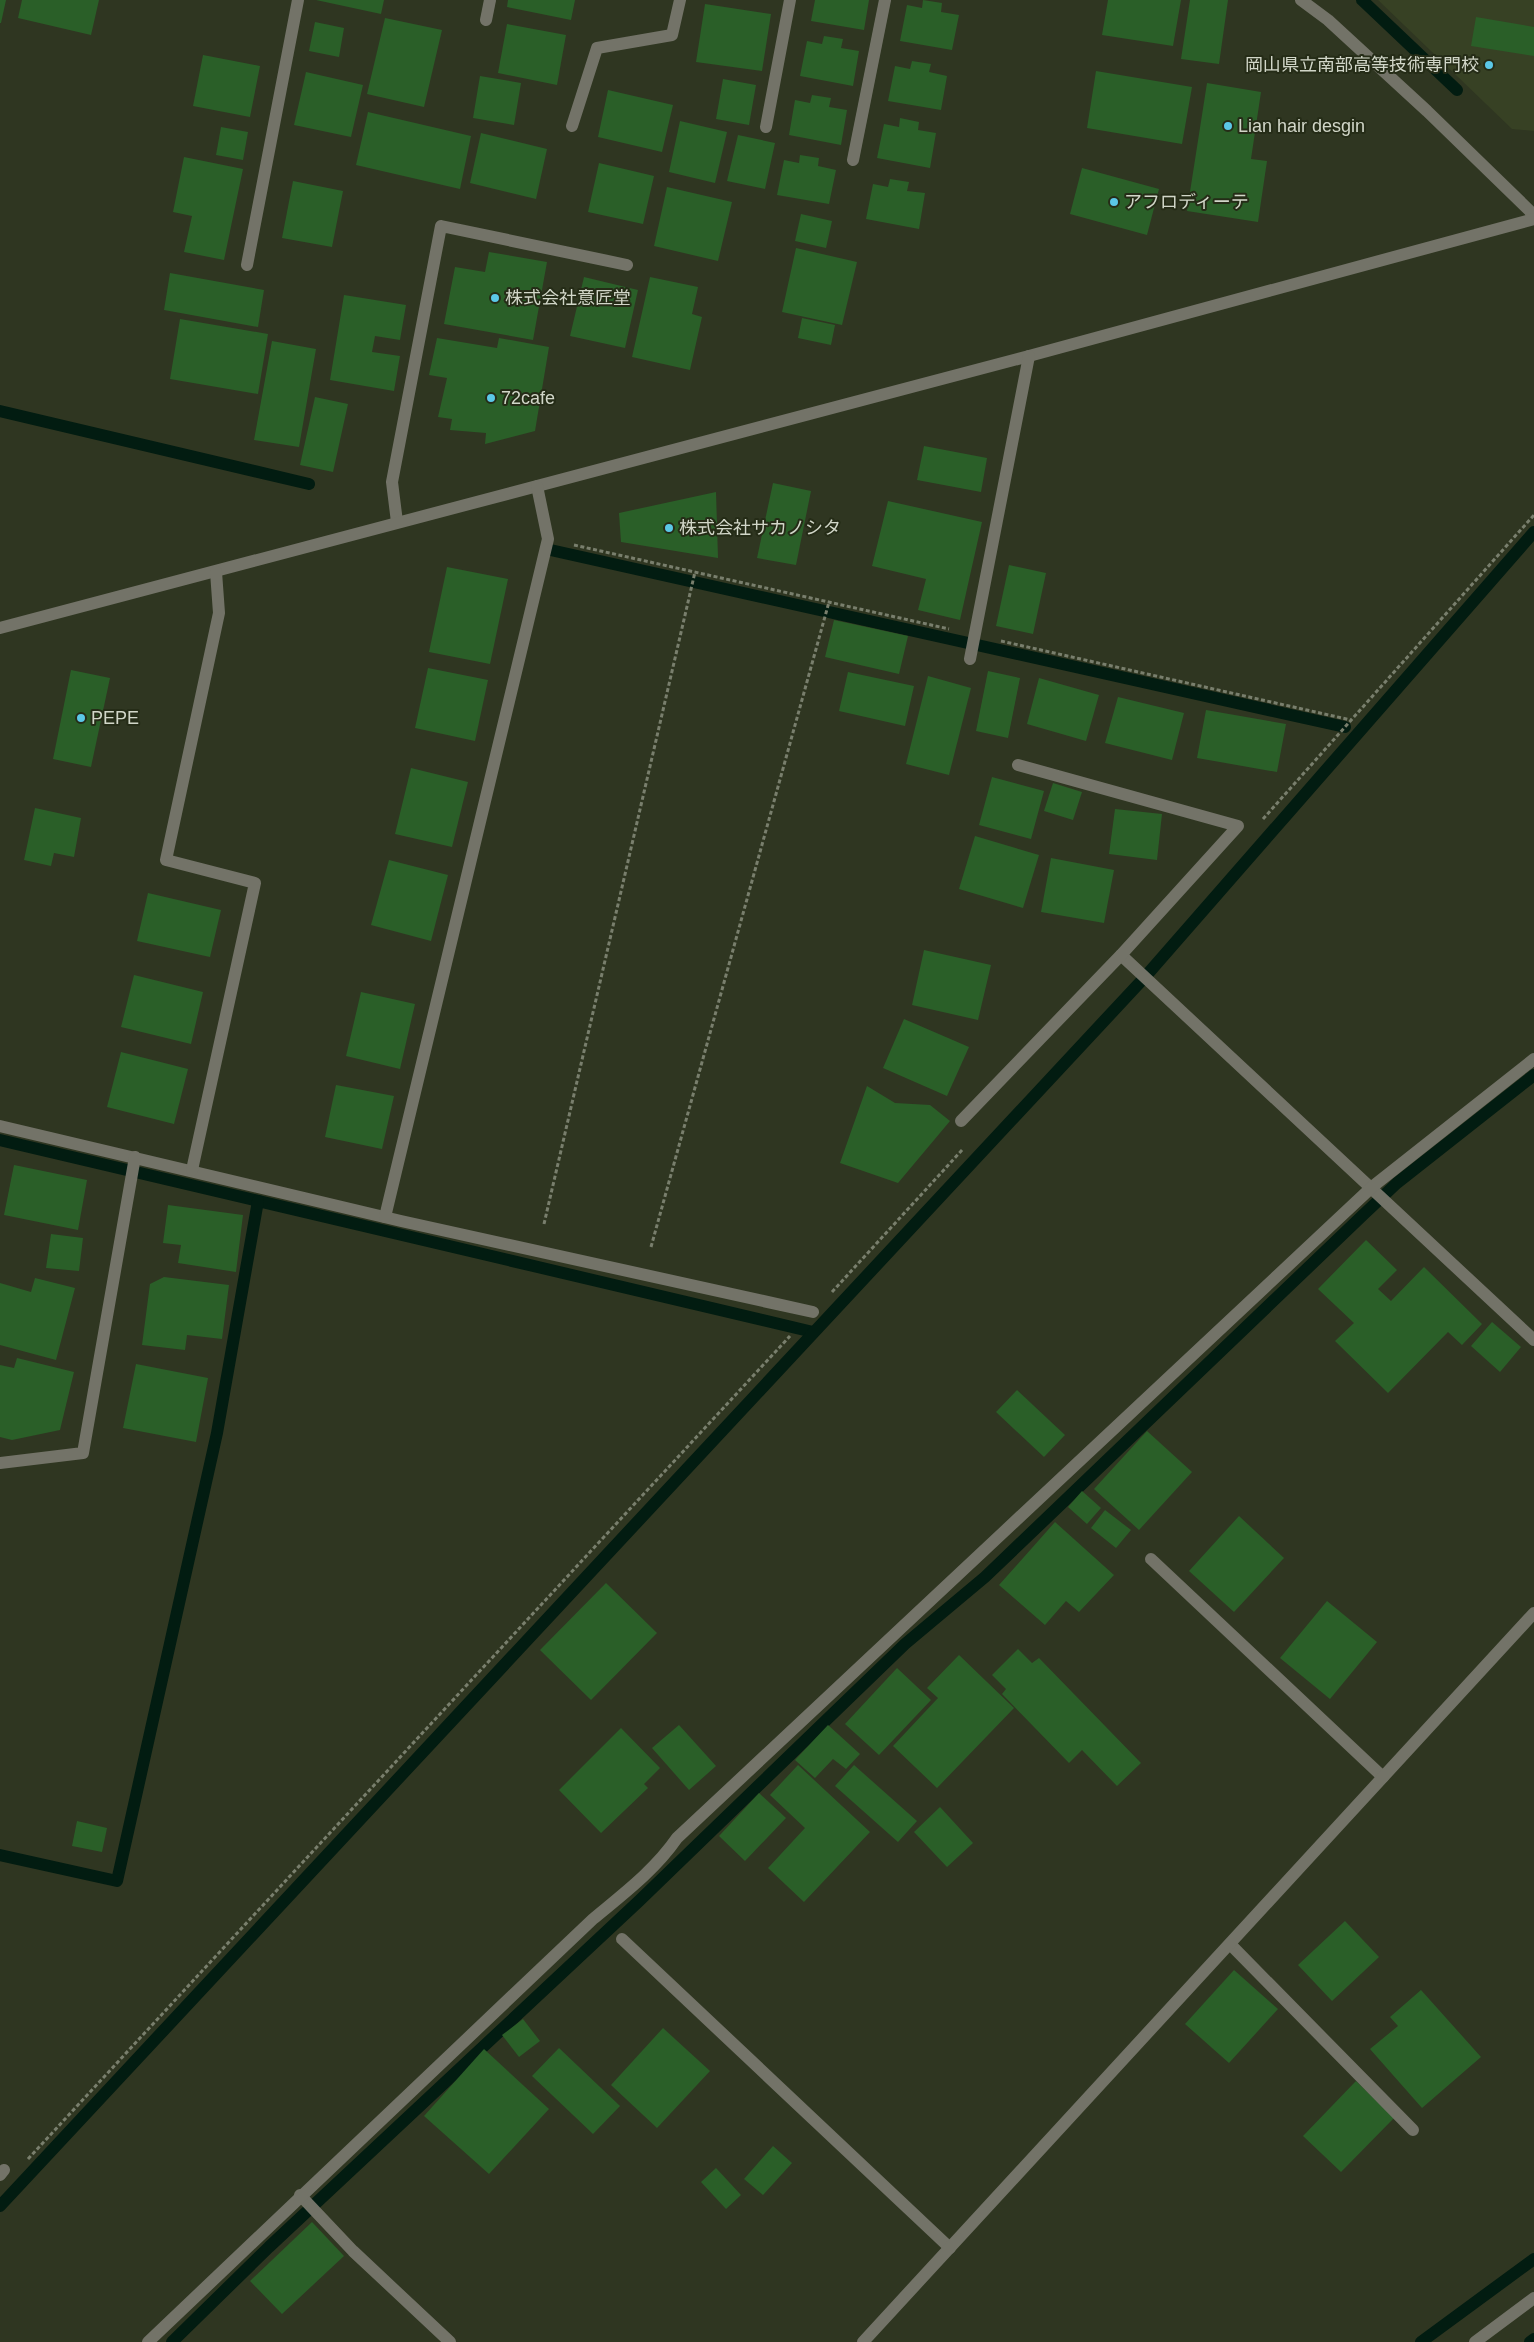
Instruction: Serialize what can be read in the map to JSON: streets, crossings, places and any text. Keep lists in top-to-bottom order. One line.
{"places":["岡山県立南部高等技術専門校","Lian hair desgin","アフロディーテ","株式会社意匠堂","72cafe","株式会社サカノシタ","PEPE"]}
